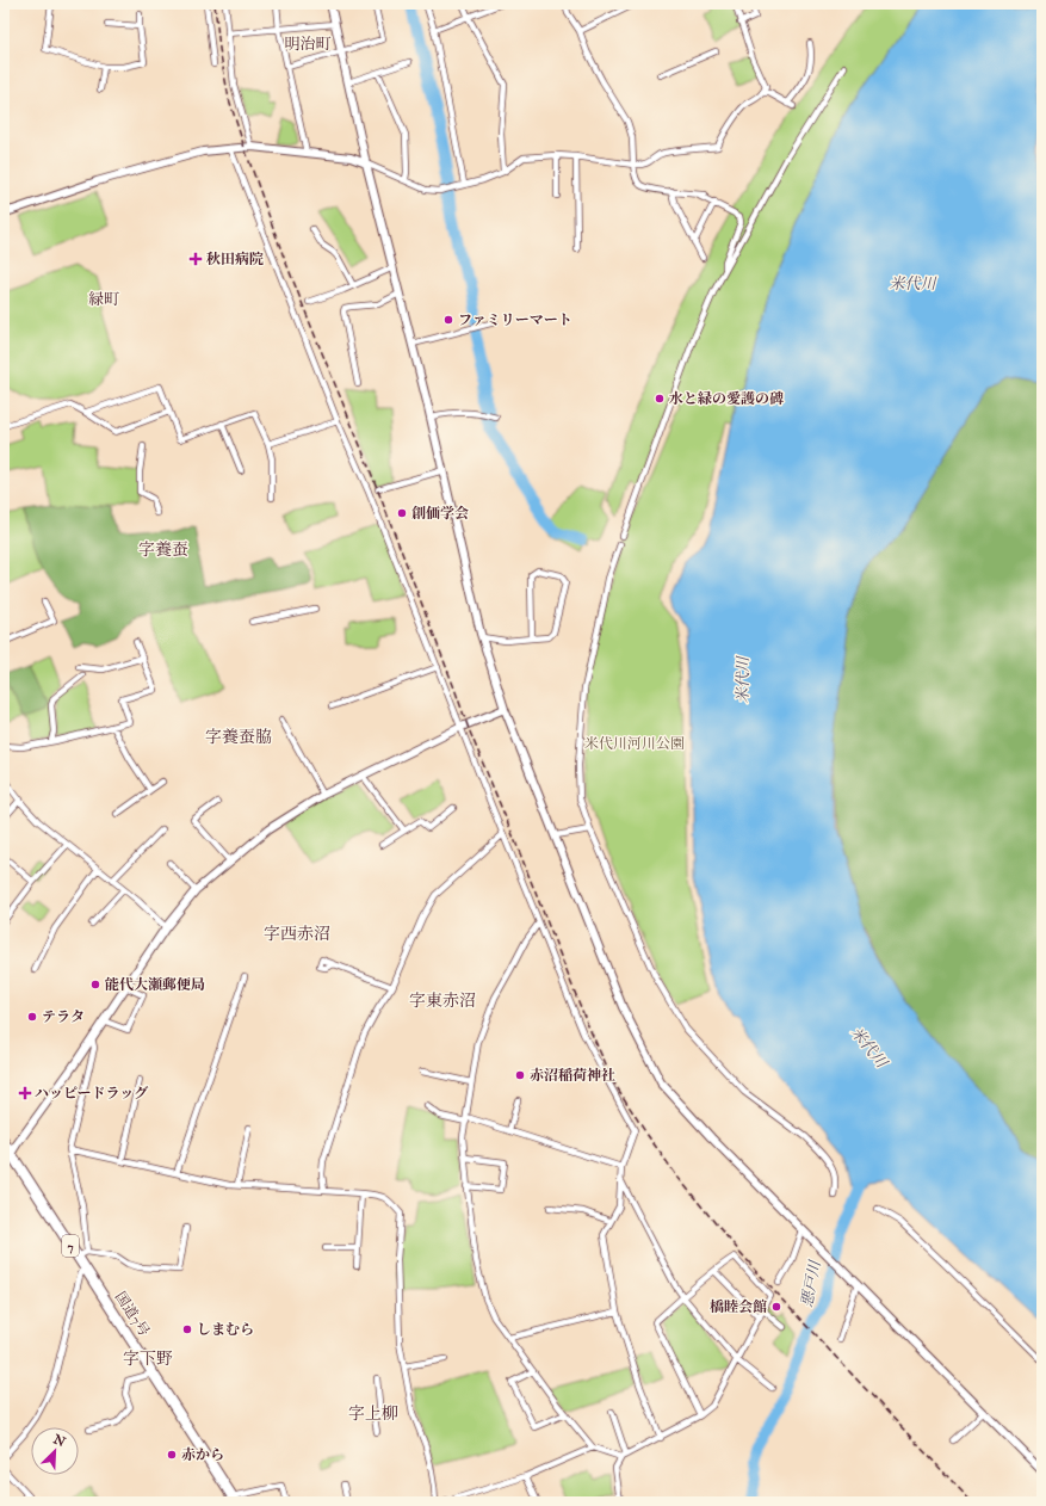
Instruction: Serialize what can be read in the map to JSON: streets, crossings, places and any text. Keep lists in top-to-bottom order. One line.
{"streets":{"highway":["7","国道7号"]},"districts":["明治町","緑町","字養蚕","字養蚕脇","字西赤沼","字東赤沼","字下野","字上柳"],"water":["米代川","悪戸川"],"parks":["米代川河川公園"],"places":{"health":["秋田病院","ハッピードラッグ"],"other":["ファミリーマート","水と緑の愛護の碑","創価学会","能代大瀬郵便局","テラタ","赤沼稲荷神社","橋睦会館","しまむら","赤から"]},"north":"top right"}
